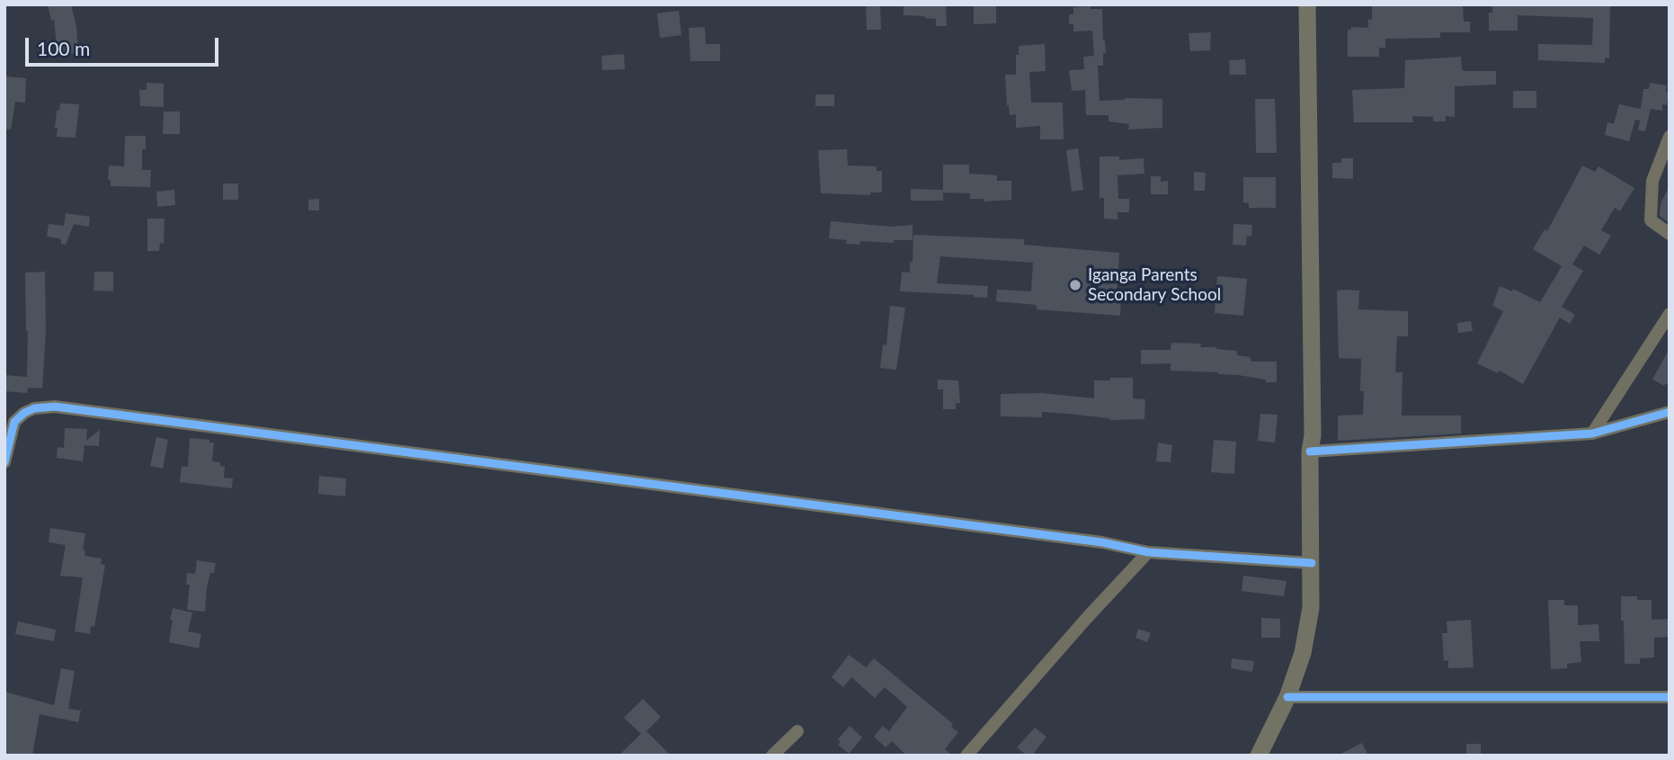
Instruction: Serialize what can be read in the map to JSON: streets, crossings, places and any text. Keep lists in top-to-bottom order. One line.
{"places":["Iganga Parents Secondary School"],"scale_bar":"100 m"}
